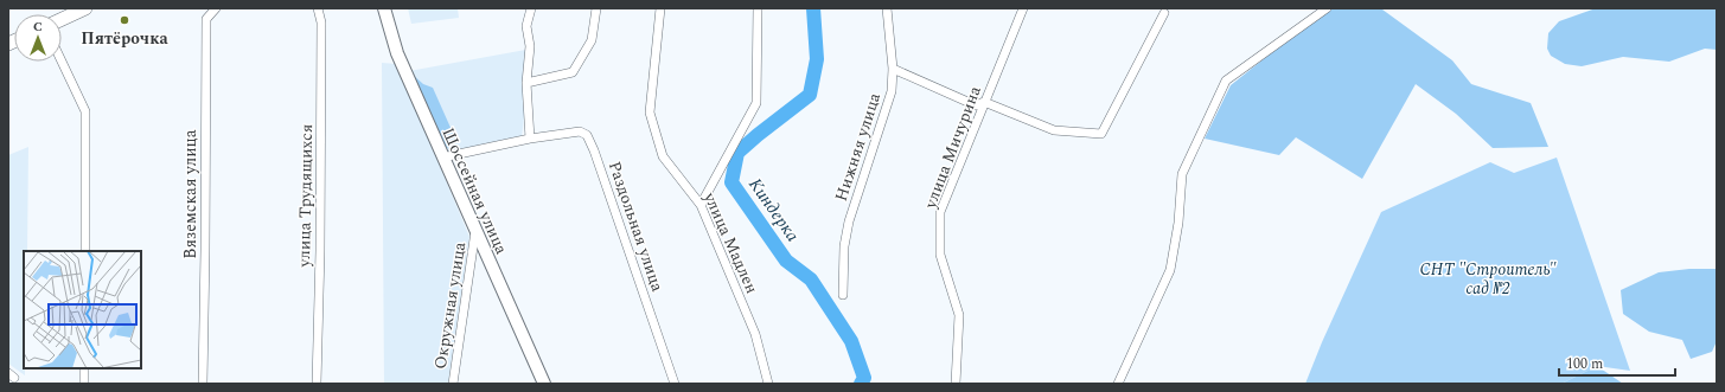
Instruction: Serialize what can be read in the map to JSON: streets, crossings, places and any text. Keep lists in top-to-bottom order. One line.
{"streets":{"street":["Нижняя улица","улица Мичурина","Шоссейная улица","Вяземская улица","улица Трудящихся","Раздольная улица","улица Мадлен","Окружная улица"]},"crossings":[["Шоссейная улица","Раздольная улица"],["Шоссейная улица","Окружная улица"]],"water":["Киндерка"],"parks":["СНТ \"Строитель\" сад №2"],"places":["Пятёрочка"],"scale_bar":"100 m","north":"top"}
